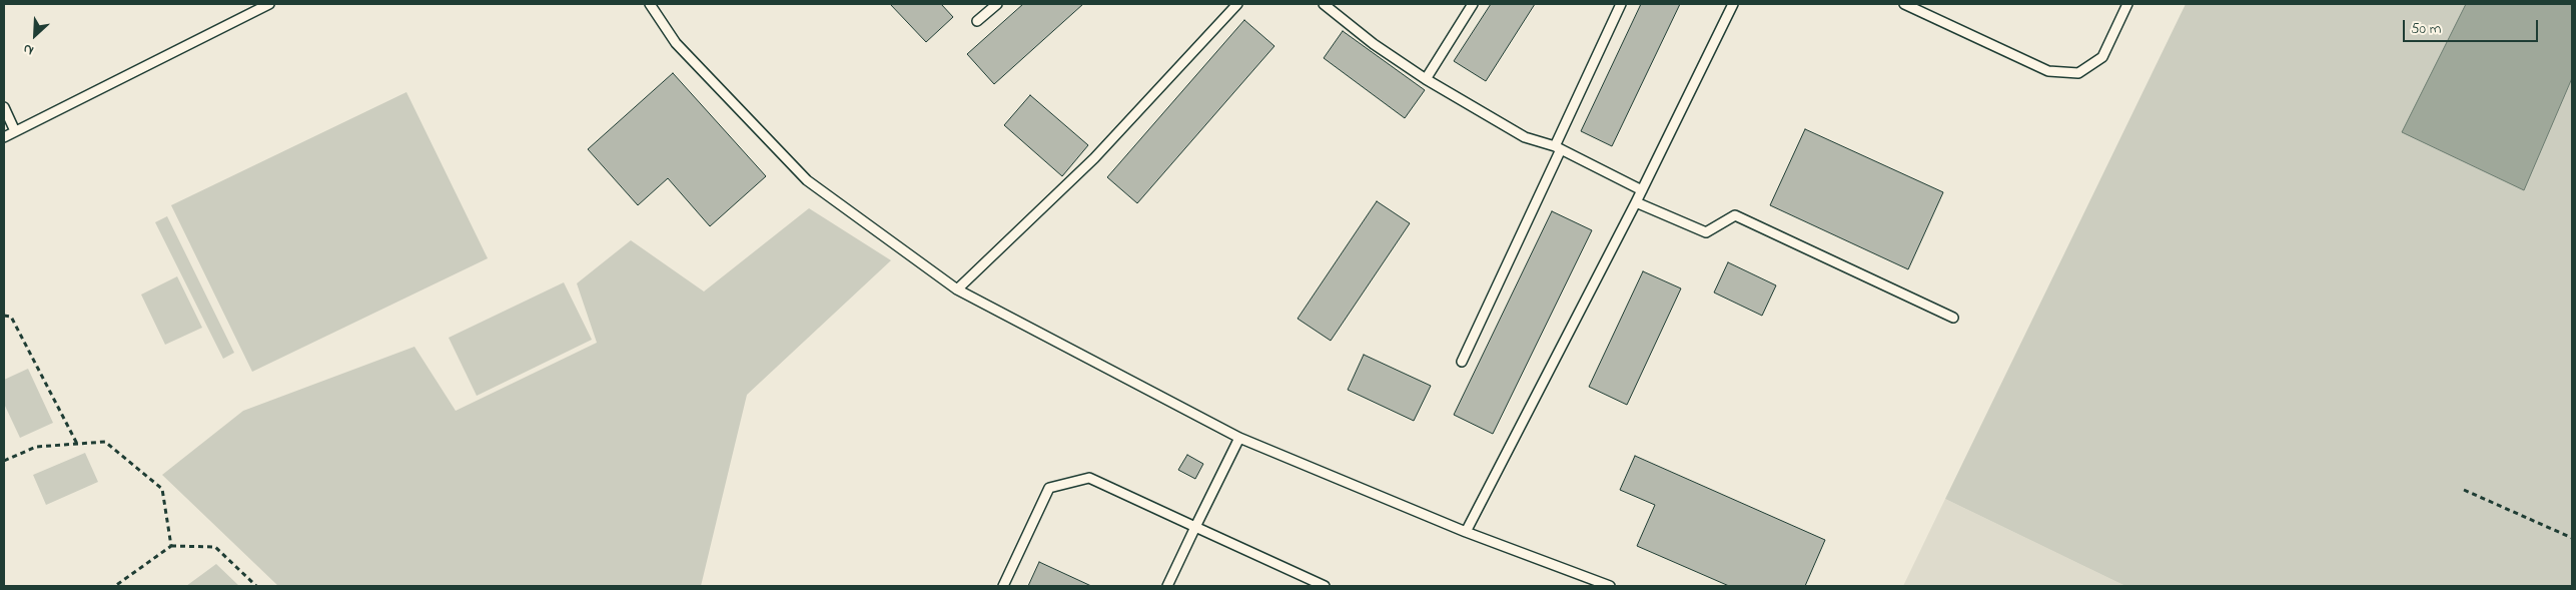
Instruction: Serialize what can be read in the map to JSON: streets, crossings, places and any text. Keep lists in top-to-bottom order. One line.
{"scale_bar":"50 m","north":"bottom left"}
